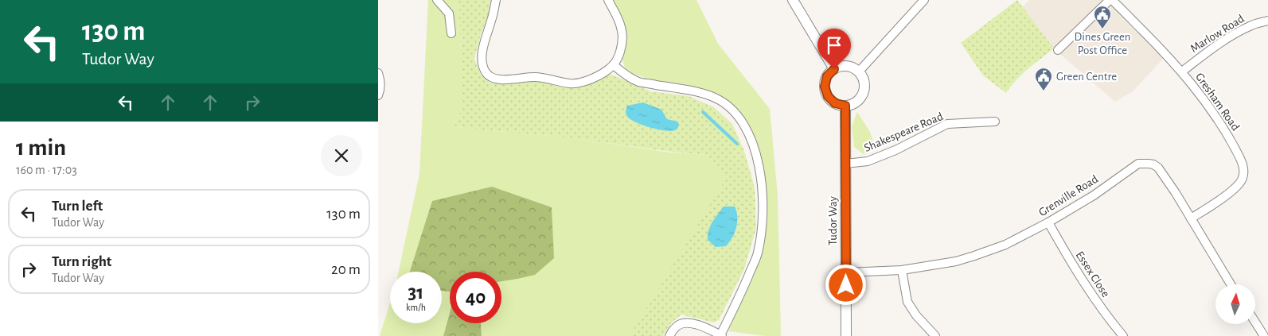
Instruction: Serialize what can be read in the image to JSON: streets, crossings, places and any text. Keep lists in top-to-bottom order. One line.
{"streets":{"street":["Marlow Road","Gresham Road","Shakespeare Road","Grenville Road","Tudor Way","Essex Close"]},"crossings":[["Marlow Road","Gresham Road"],["Gresham Road","Grenville Road"],["Shakespeare Road","Tudor Way"],["Grenville Road","Tudor Way"],["Grenville Road","Essex Close"]],"places":{"public building":["Dines Green Post Office","Green Centre"]},"north":"top","page":{"turn":["130 m","Tudor Way"],"heading":["1 min","160 m · 17:03"],"list":[{"name":"Turn left","note":"Tudor Way","value":"130 m"},{"name":"Turn right","note":"Tudor Way","value":"20 m"}],"speed":"31 km/h","limit":"40"}}
